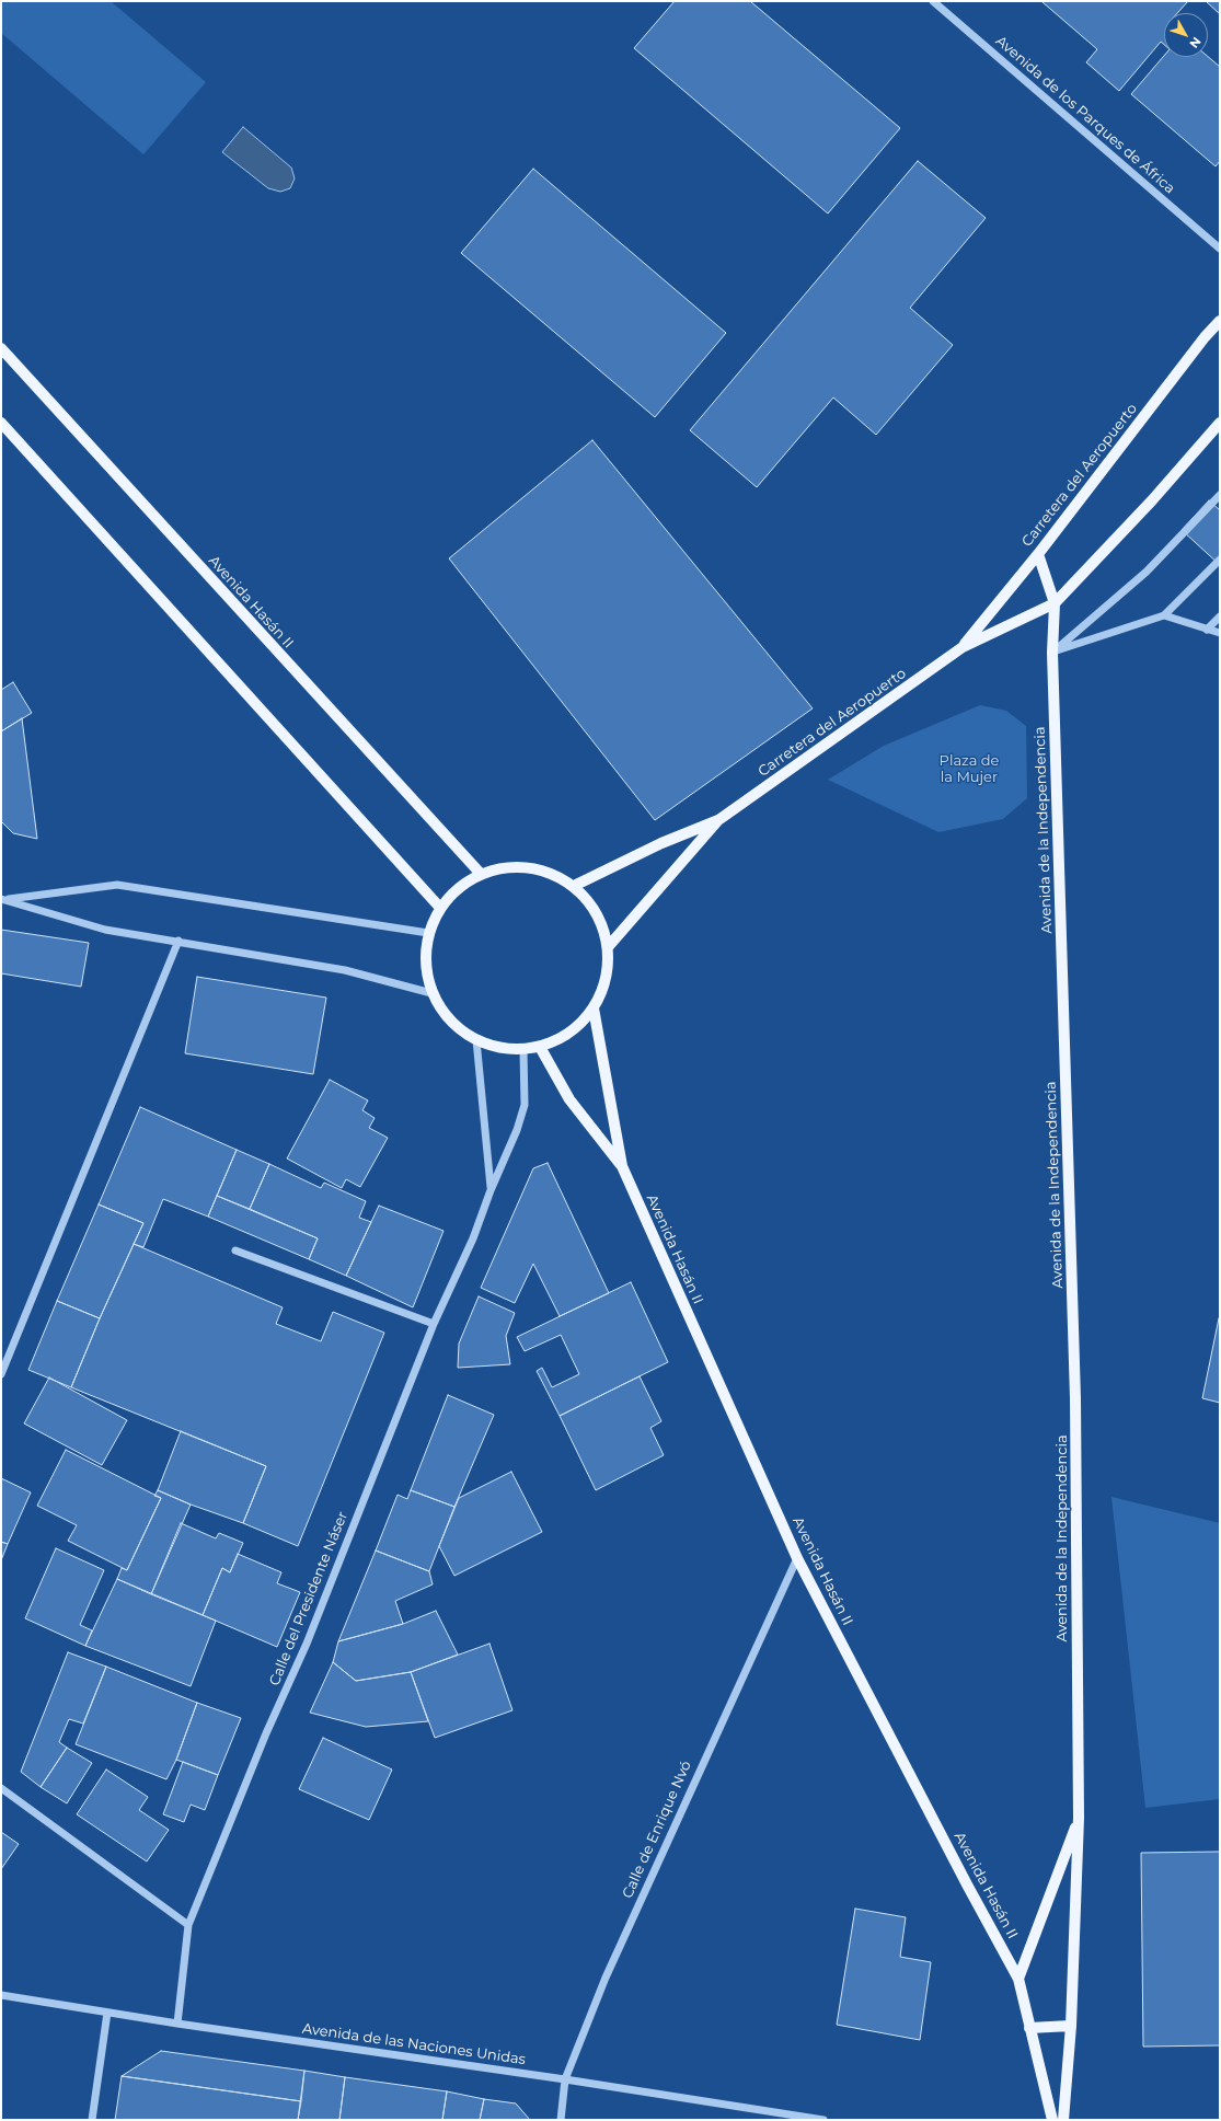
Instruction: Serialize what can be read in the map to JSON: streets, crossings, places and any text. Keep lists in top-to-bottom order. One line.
{"streets":{"main road":["Carretera del Aeropuerto","Avenida Hasán II","Avenida de la Independencia"],"street":["Avenida de los Parques de África","Calle del Presidente Náser","Calle de Enrique Nvó","Avenida de las Naciones Unidas"]},"crossings":[["Carretera del Aeropuerto","Avenida de la Independencia"],["Avenida Hasán II","Avenida de la Independencia"],["Avenida Hasán II","Calle de Enrique Nvó"],["Calle del Presidente Náser","Avenida de las Naciones Unidas"],["Calle de Enrique Nvó","Avenida de las Naciones Unidas"]],"parks":["Plaza de la Mujer"],"north":"bottom right"}
